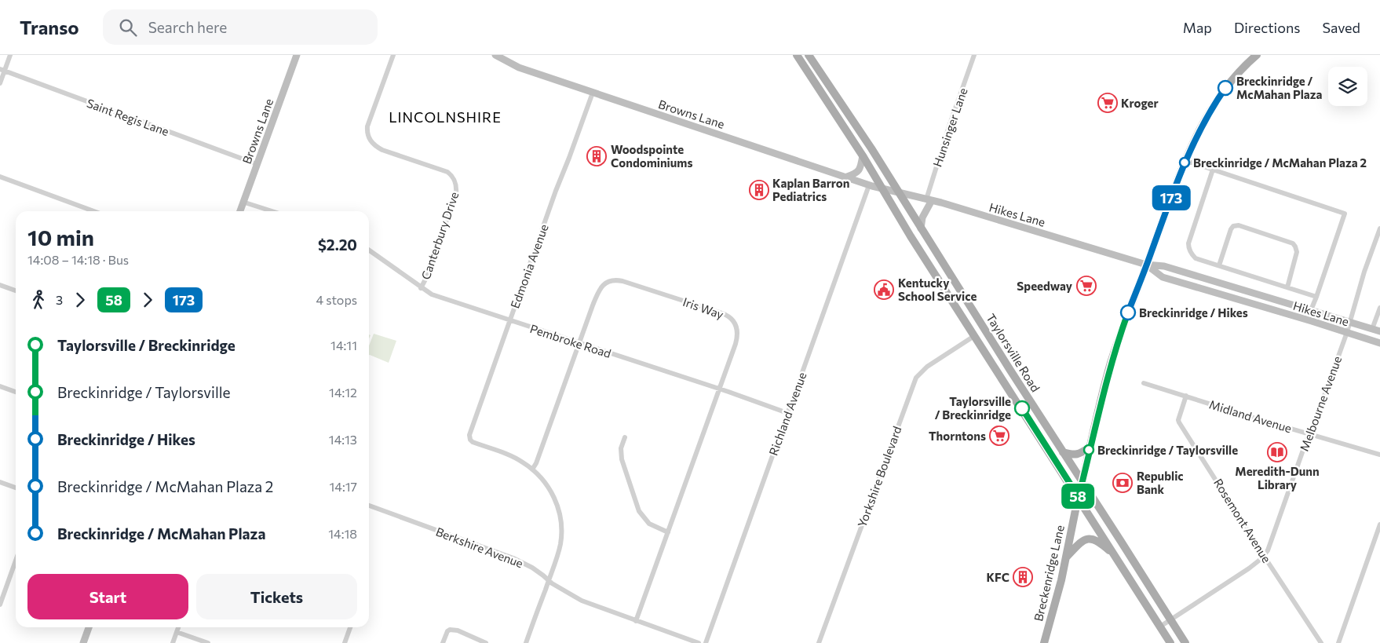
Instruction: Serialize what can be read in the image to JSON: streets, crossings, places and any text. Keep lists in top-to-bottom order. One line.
{"streets":{"main road":["Browns Lane","Hikes Lane","Taylorsville Road","Breckenridge Lane"],"street":["Saint Regis Lane","Hunsinger Lane","Canterbury Drive","Edmonia Avenue","Iris Way","Pembroke Road","Melbourne Avenue","Richland Avenue","Midland Avenue","Yorkshire Boulevard","Rosemont Avenue","Berkshire Avenue"]},"crossings":[["Browns Lane","Saint Regis Lane"],["Browns Lane","Hikes Lane"],["Browns Lane","Edmonia Avenue"],["Browns Lane","Taylorsville Road"],["Browns Lane","Richland Avenue"],["Hunsinger Lane","Hikes Lane"],["Hikes Lane","Taylorsville Road"],["Hikes Lane","Melbourne Avenue"],["Hikes Lane","Breckenridge Lane"],["Canterbury Drive","Pembroke Road"],["Edmonia Avenue","Iris Way"],["Edmonia Avenue","Pembroke Road"],["Iris Way","Pembroke Road"],["Iris Way","Berkshire Avenue"],["Pembroke Road","Richland Avenue"],["Taylorsville Road","Melbourne Avenue"],["Taylorsville Road","Yorkshire Boulevard"],["Taylorsville Road","Breckenridge Lane"],["Melbourne Avenue","Midland Avenue"],["Melbourne Avenue","Rosemont Avenue"],["Midland Avenue","Rosemont Avenue"]],"districts":["LINCOLNSHIRE"],"places":{"other":["Breckinridge / McMahan Plaza","Breckinridge / McMahan Plaza 2","Breckinridge / Hikes","Taylorsville / Breckinridge","Breckinridge / Taylorsville"],"supermarket":["Kroger","Speedway","Thorntons"],"building":["Woodspointe Condominiums","Kaplan Barron Pediatrics","KFC"],"public building":["Kentucky School Service"],"library":["Meredith-Dunn Library"],"bank":["Republic Bank"]},"lines":["bus line 173","bus line 58"],"page":{"header":"Transo","search":"Search here","nav":["Map","Directions","Saved"],"on_map":["58","173"],"heading":["10 min","14:08 – 14:18 · Bus","$2.20"],"legs":["3","58","173","4 stops"],"list":[{"name":"Taylorsville / Breckinridge","value":"14:11"},{"name":"Breckinridge / Taylorsville","value":"14:12"},{"name":"Breckinridge / Hikes","value":"14:13"},{"name":"Breckinridge / McMahan Plaza 2","value":"14:17"},{"name":"Breckinridge / McMahan Plaza","value":"14:18"}],"buttons":["Start","Tickets"]}}
